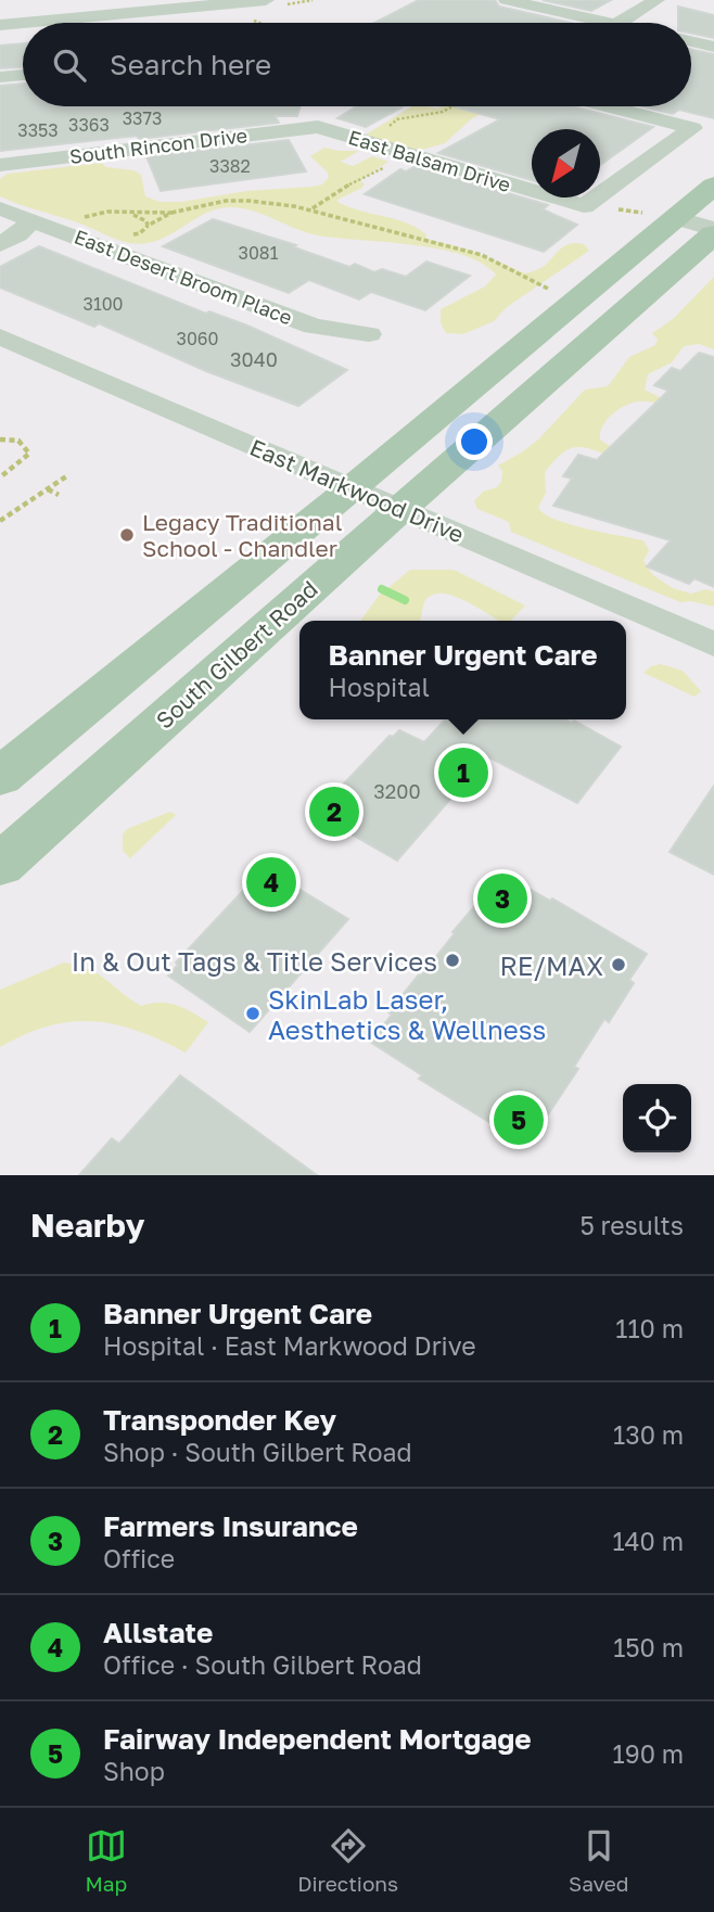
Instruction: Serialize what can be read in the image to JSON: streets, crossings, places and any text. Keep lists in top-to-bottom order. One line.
{"streets":{"main road":["South Gilbert Road"],"street":["South Rincon Drive","East Balsam Drive","East Desert Broom Place","East Markwood Drive"]},"crossings":[["South Rincon Drive","East Balsam Drive"],["East Markwood Drive","South Gilbert Road"]],"places":["Legacy Traditional School - Chandler","In & Out Tags & Title Services","RE/MAX","SkinLab Laser, Aesthetics & Wellness"],"house_numbers":["3373","3363","3353","3382","3081","3100","3060","3040","3200"],"north":"bottom left","page":{"search":"Search here","popup":["Banner Urgent Care","Hospital"],"pins":["1","2","4","3","5"],"heading":["Nearby","5 results"],"list":[{"mark":"1","name":"Banner Urgent Care","note":"Hospital · East Markwood Drive","value":"110 m"},{"mark":"2","name":"Transponder Key","note":"Shop · South Gilbert Road","value":"130 m"},{"mark":"3","name":"Farmers Insurance","note":"Office","value":"140 m"},{"mark":"4","name":"Allstate","note":"Office · South Gilbert Road","value":"150 m"},{"mark":"5","name":"Fairway Independent Mortgage","note":"Shop","value":"190 m"}],"nav":["Map","Directions","Saved"]}}
